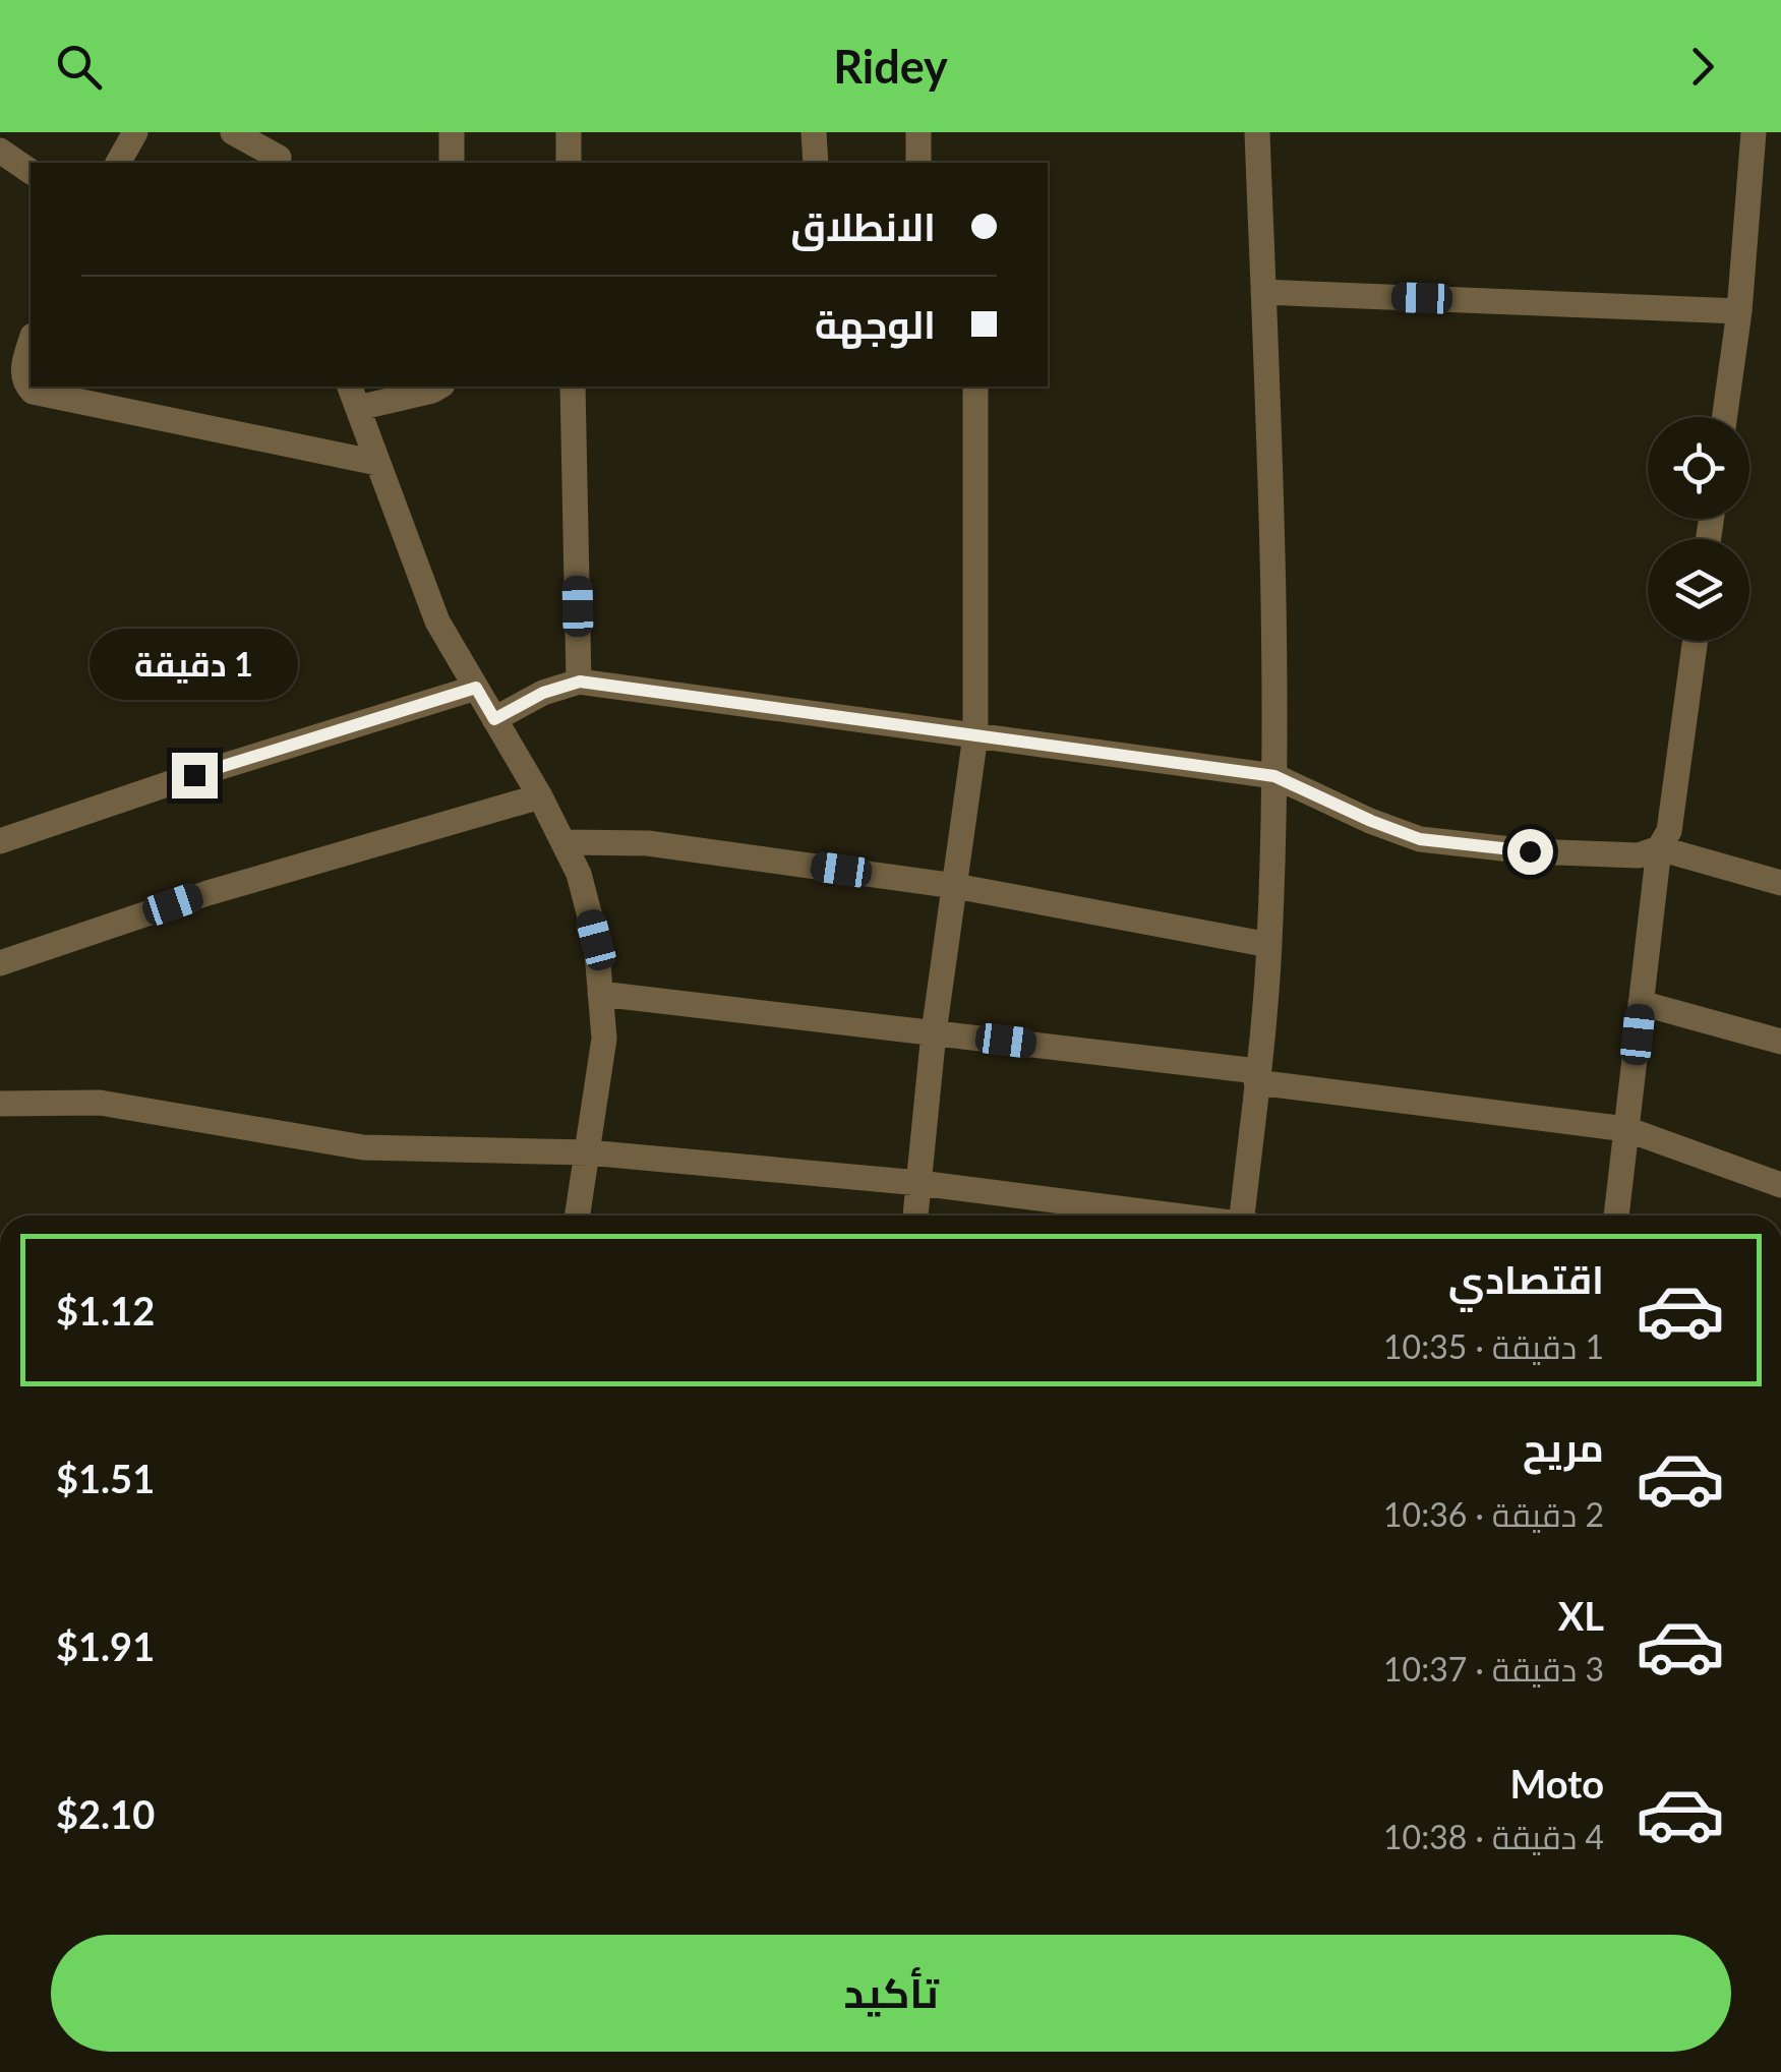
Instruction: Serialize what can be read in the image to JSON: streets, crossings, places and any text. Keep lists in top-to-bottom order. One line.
{"page":{"header":"Ridey","banner":["الانطلاق","الوجهة"],"bubble":"1 دقيقة","list":[{"name":"اقتصادي","note":"1 دقيقة · 10:35","value":"$1.12"},{"name":"مريح","note":"2 دقيقة · 10:36","value":"$1.51"},{"name":"XL","note":"3 دقيقة · 10:37","value":"$1.91"},{"name":"Moto","note":"4 دقيقة · 10:38","value":"$2.10"}],"buttons":"تأكيد"}}
